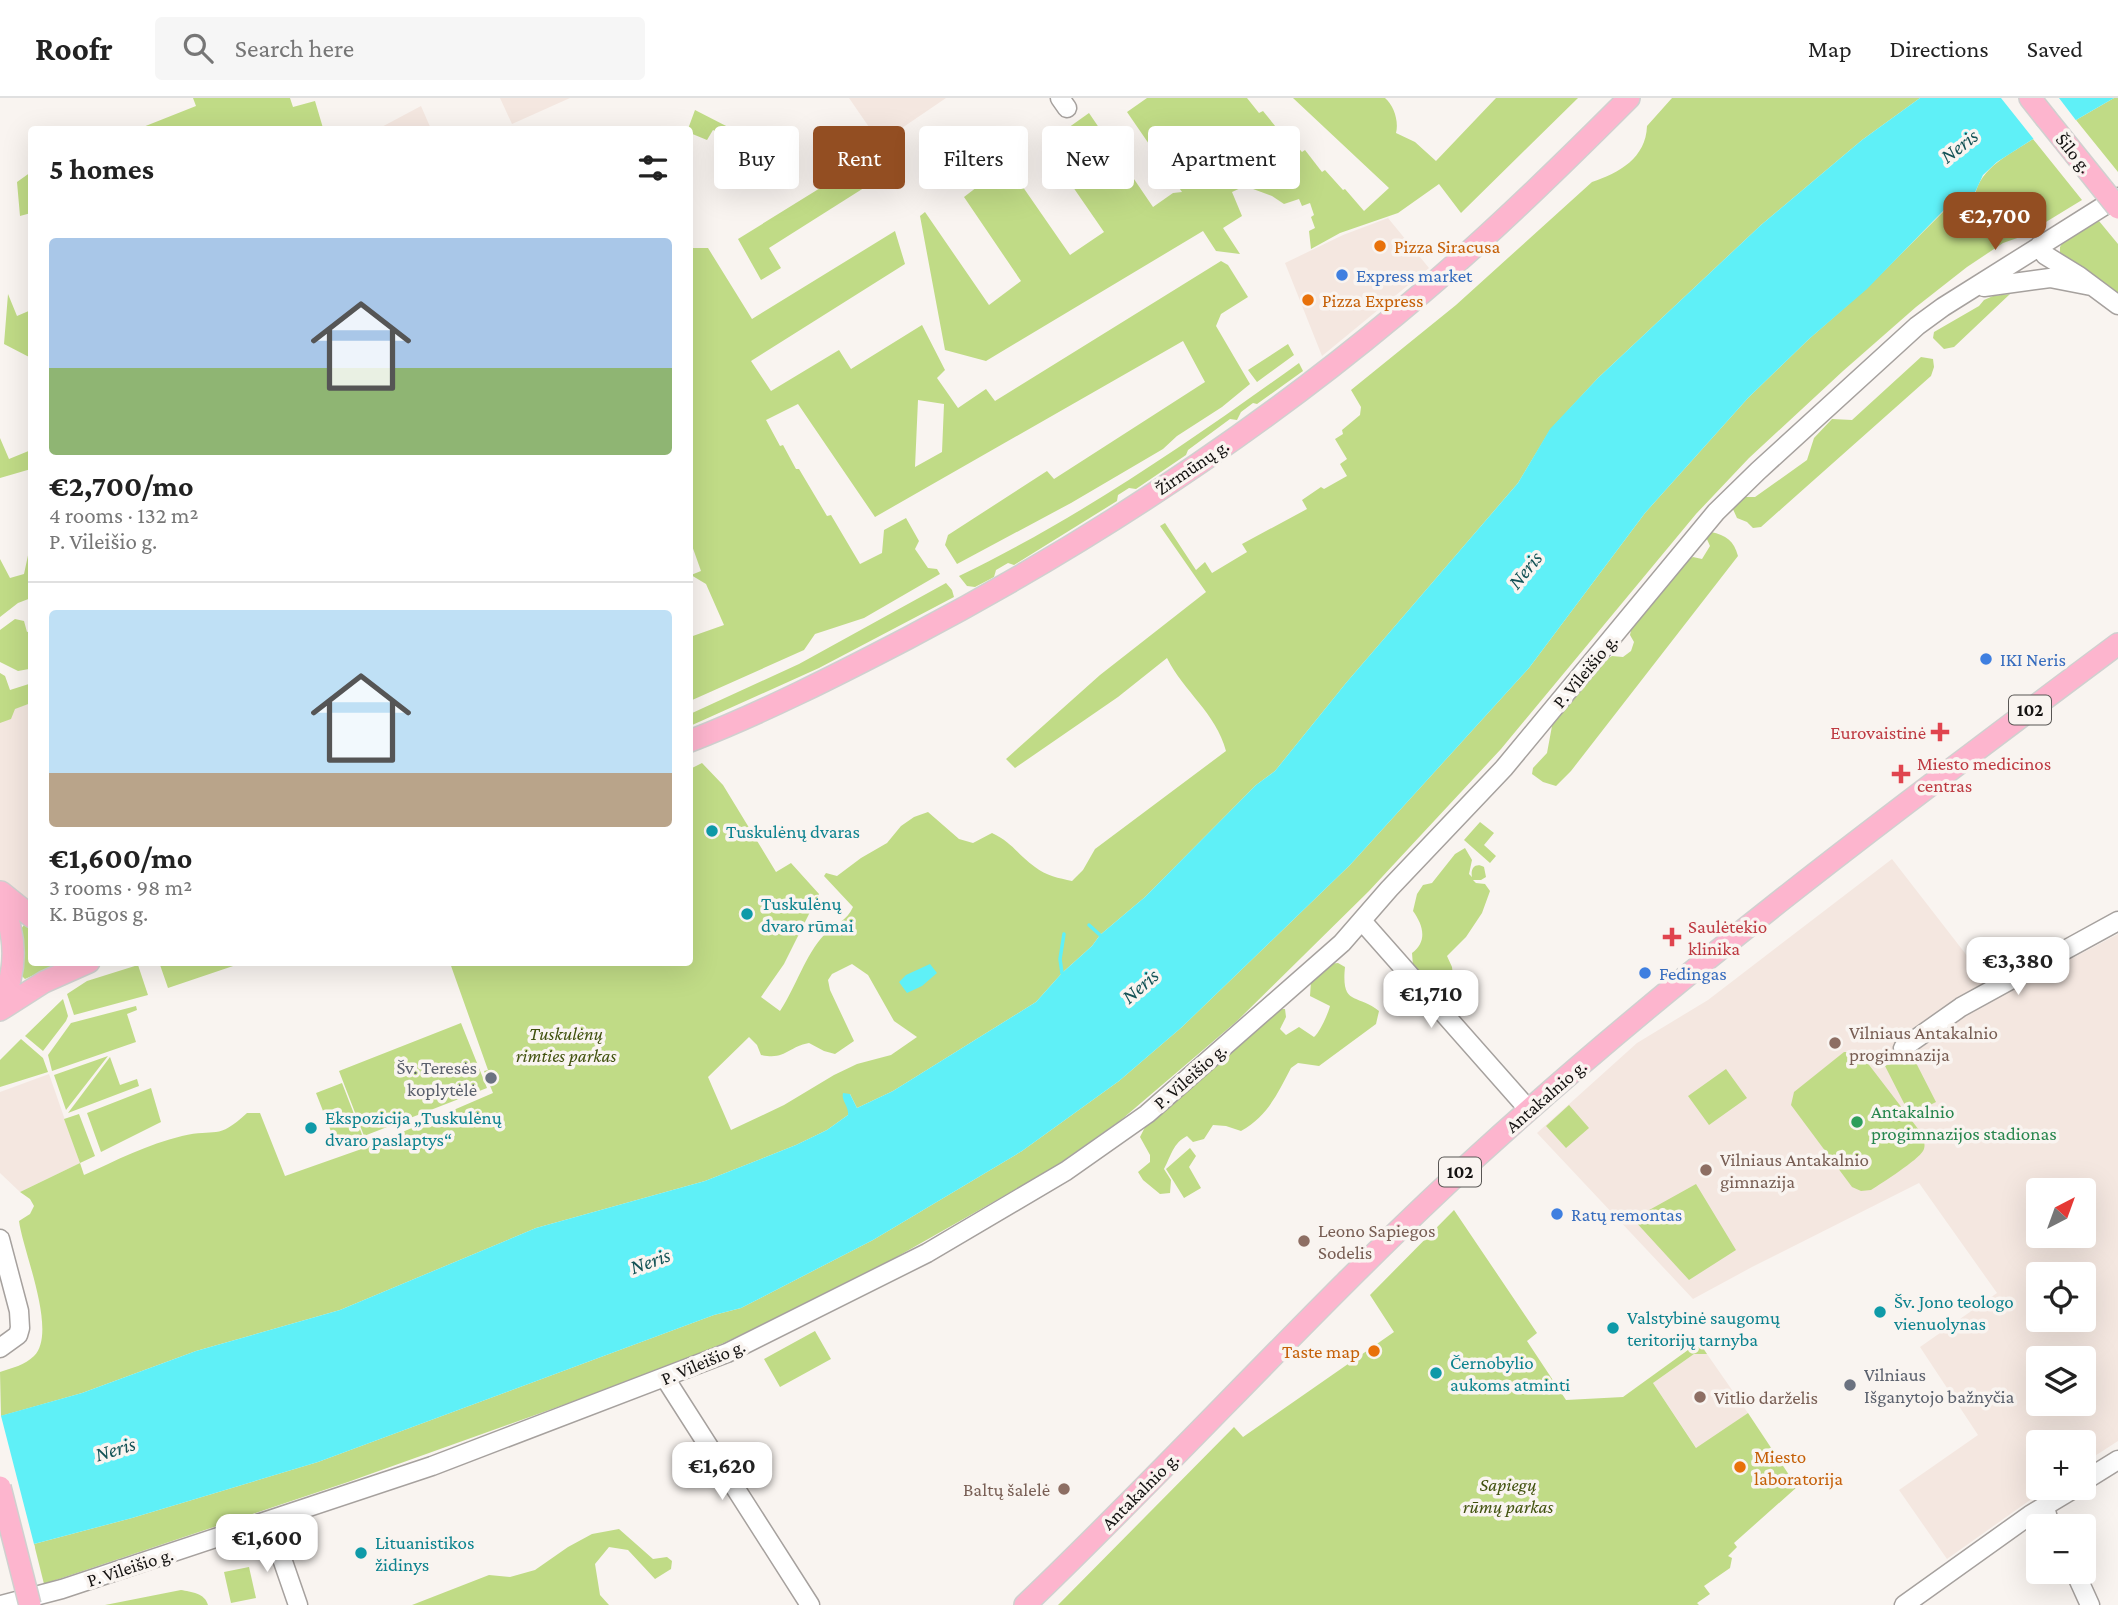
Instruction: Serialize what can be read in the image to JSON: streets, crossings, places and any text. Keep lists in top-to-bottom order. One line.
{"streets":{"main road":["Šilo g.","Žirmūnų g.","102","Antakalnio g."],"street":["P. Vileišio g."]},"water":["Neris"],"parks":["Tuskulėnų rimties parkas","Sapiegų rūmų parkas"],"places":{"other":["Pizza Siracusa","Express market","Pizza Express","IKI Neris","Tuskulėnų dvaras","Tuskulėnų dvaro rūmai","Fedingas","Vilniaus Antakalnio progimnazija","Šv. Teresės koplytėlė","Antakalnio progimnazijos stadionas","Ekspozicija „Tuskulėnų dvaro paslaptys“","Vilniaus Antakalnio gimnazija","Ratų remontas","Leono Sapiegos Sodelis","Šv. Jono teologo vienuolynas","Valstybinė saugomų teritorijų tarnyba","Taste map","Černobylio aukoms atminti","Vilniaus Išganytojo bažnyčia","Vitlio darželis","Miesto laboratorija","Baltų šalelė","Lituanistikos židinys"],"health":["Eurovaistinė","Miesto medicinos centras","Saulėtekio klinika"]},"north":"top right","page":{"header":"Roofr","search":"Search here","nav":["Map","Directions","Saved"],"chip":["Buy","Rent","Filters","New","Apartment"],"heading":"5 homes","price":["€2,700","€3,380","€1,710","€1,620","€1,600"],"list":[{"name":"€2,700/mo","note":"4 rooms · 132 m² · P. Vileišio g."},{"name":"€1,600/mo","note":"3 rooms · 98 m² · K. Būgos g."}],"map_buttons":["+","−"]}}
